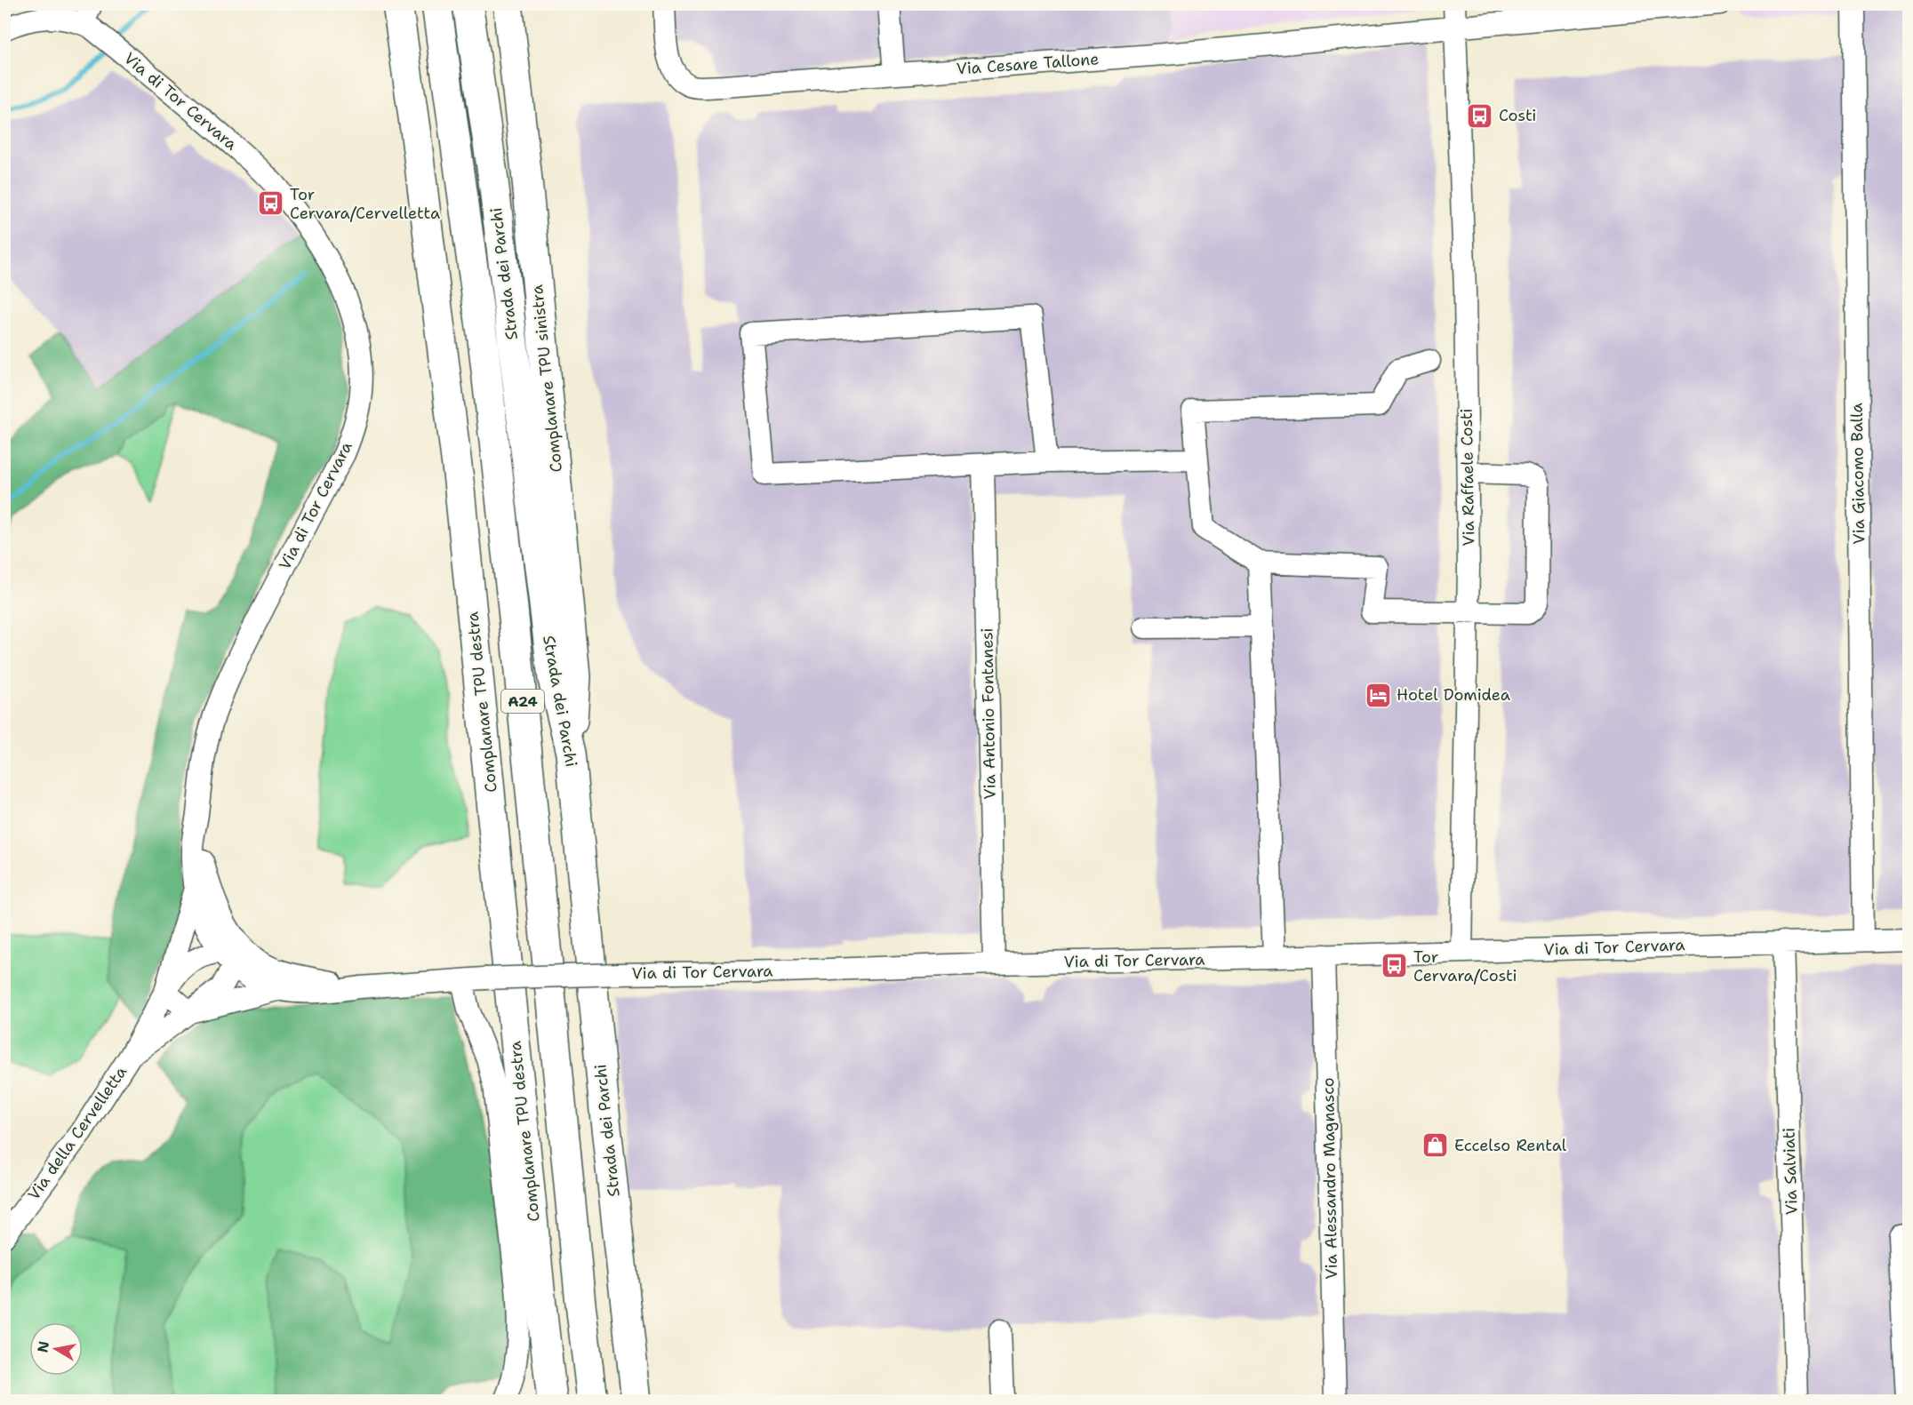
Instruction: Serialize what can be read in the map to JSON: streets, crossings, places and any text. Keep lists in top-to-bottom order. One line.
{"streets":{"highway":["Strada dei Parchi","Complanare TPU sinistra","A24","Complanare TPU destra"],"street":["Via Cesare Tallone","Via di Tor Cervara","Via Giacomo Balla","Via Raffaele Costi","Via Antonio Fontanesi","Via della Cervelletta","Via Salviati","Via Alessandro Magnasco"]},"crossings":[["Via Cesare Tallone","Via Raffaele Costi"],["Via di Tor Cervara","Via Giacomo Balla"],["Via di Tor Cervara","Via Raffaele Costi"],["Via di Tor Cervara","Via Antonio Fontanesi"],["Via di Tor Cervara","Via Salviati"],["Via di Tor Cervara","Via Alessandro Magnasco"],["Strada dei Parchi","Complanare TPU sinistra"]],"places":{"bus stop":["Costi","Tor Cervara/Cervelletta","Tor Cervara/Costi"],"hotel":["Hotel Domidea"],"shop":["Eccelso Rental"]},"north":"left"}
